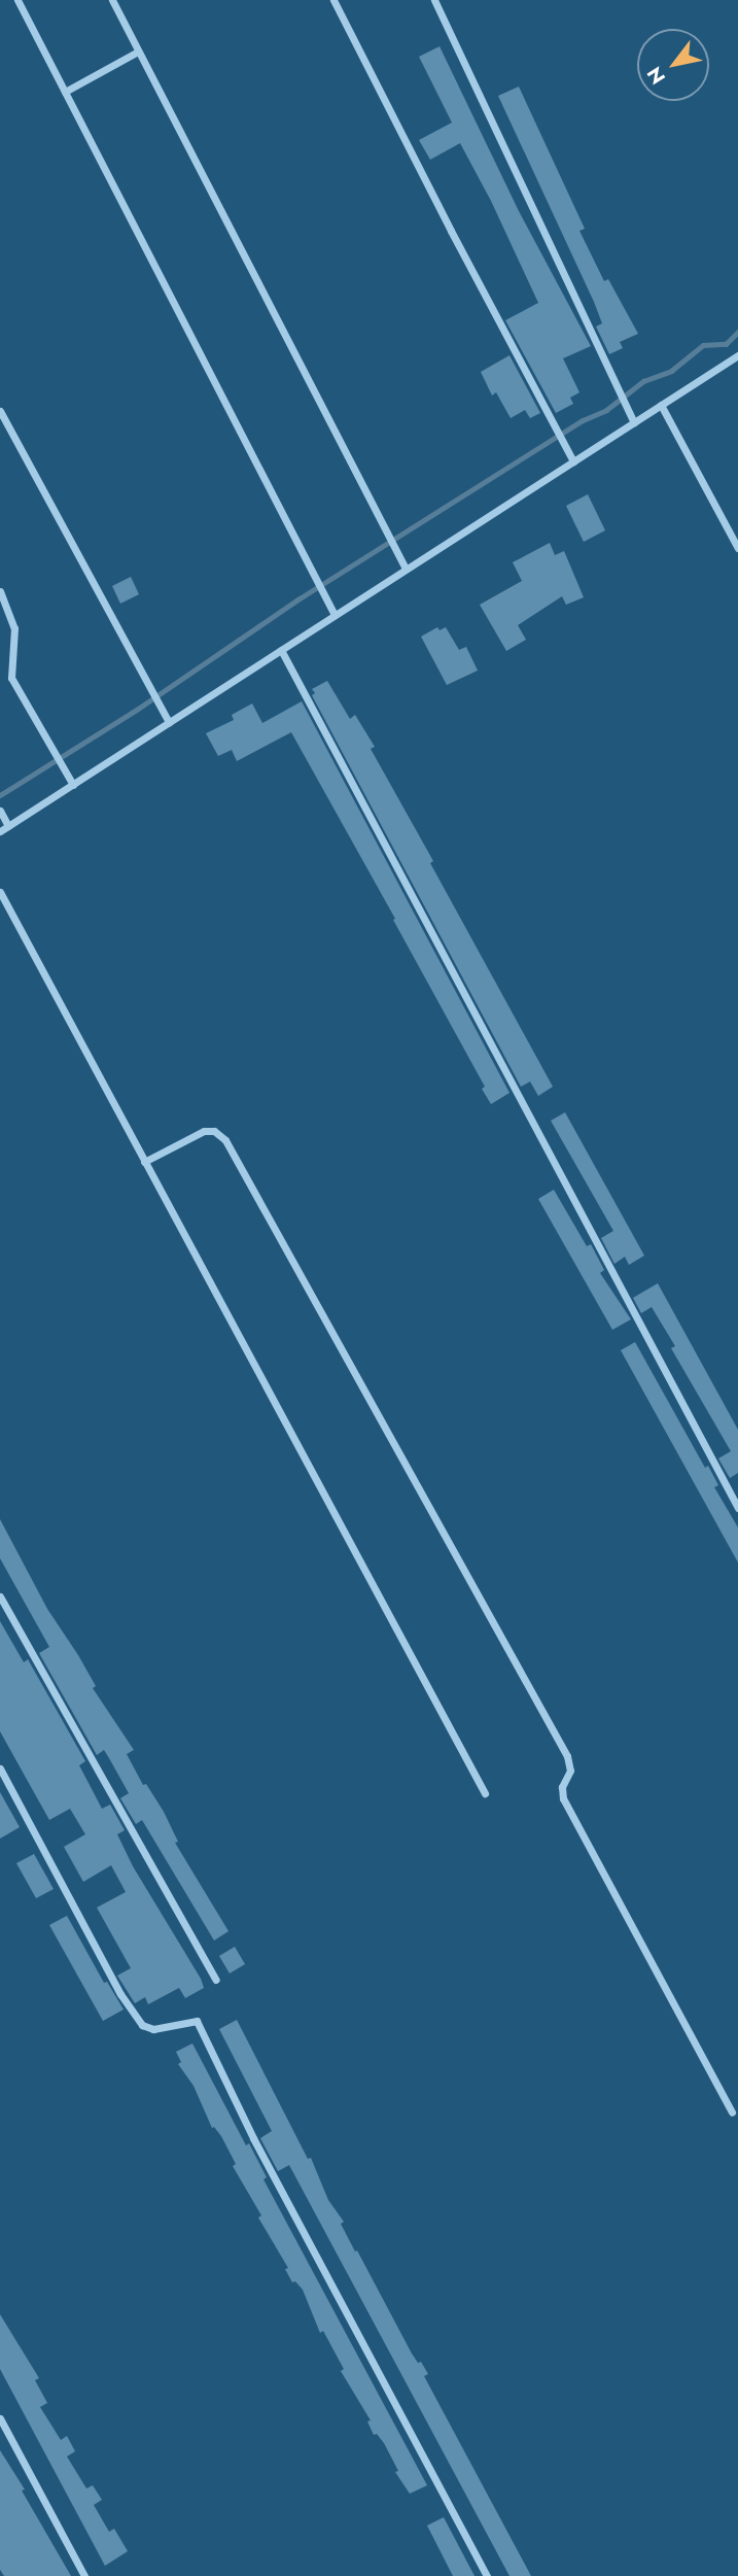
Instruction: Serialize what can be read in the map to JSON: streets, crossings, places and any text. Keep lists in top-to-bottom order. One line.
{"north":"bottom left"}
